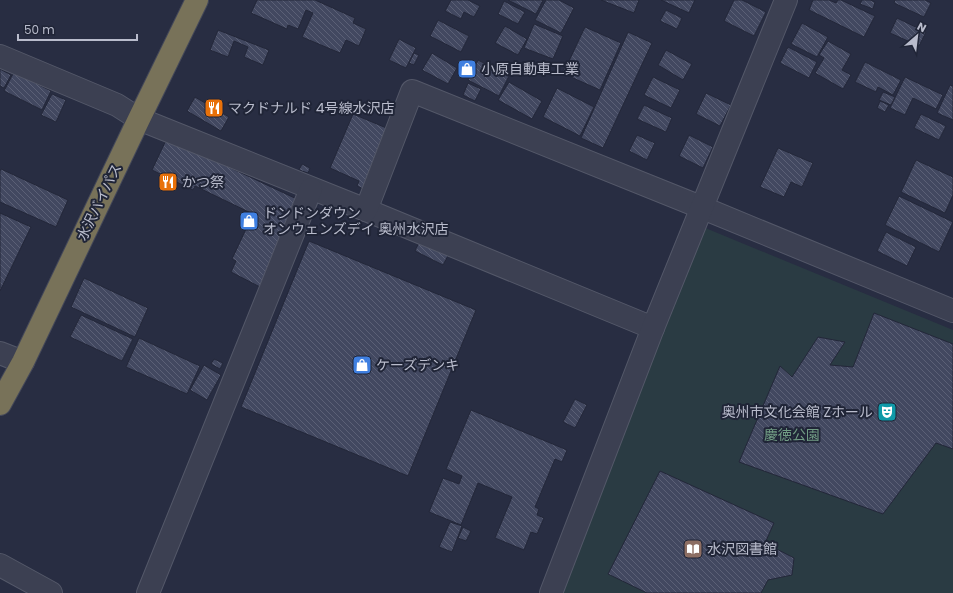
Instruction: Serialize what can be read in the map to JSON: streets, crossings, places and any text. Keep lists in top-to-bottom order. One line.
{"streets":{"highway":["水沢バイパス"]},"parks":["慶徳公園"],"places":{"shop":["小原自動車工業","ドンドンダウン オンウェンズデイ 奥州水沢店","ケーズデンキ"],"restaurant":["マクドナルド 4号線水沢店","かつ祭"],"theatre":["奥州市文化会館 Zホール"],"library":["水沢図書館"]},"scale_bar":"50 m","north":"top right"}
